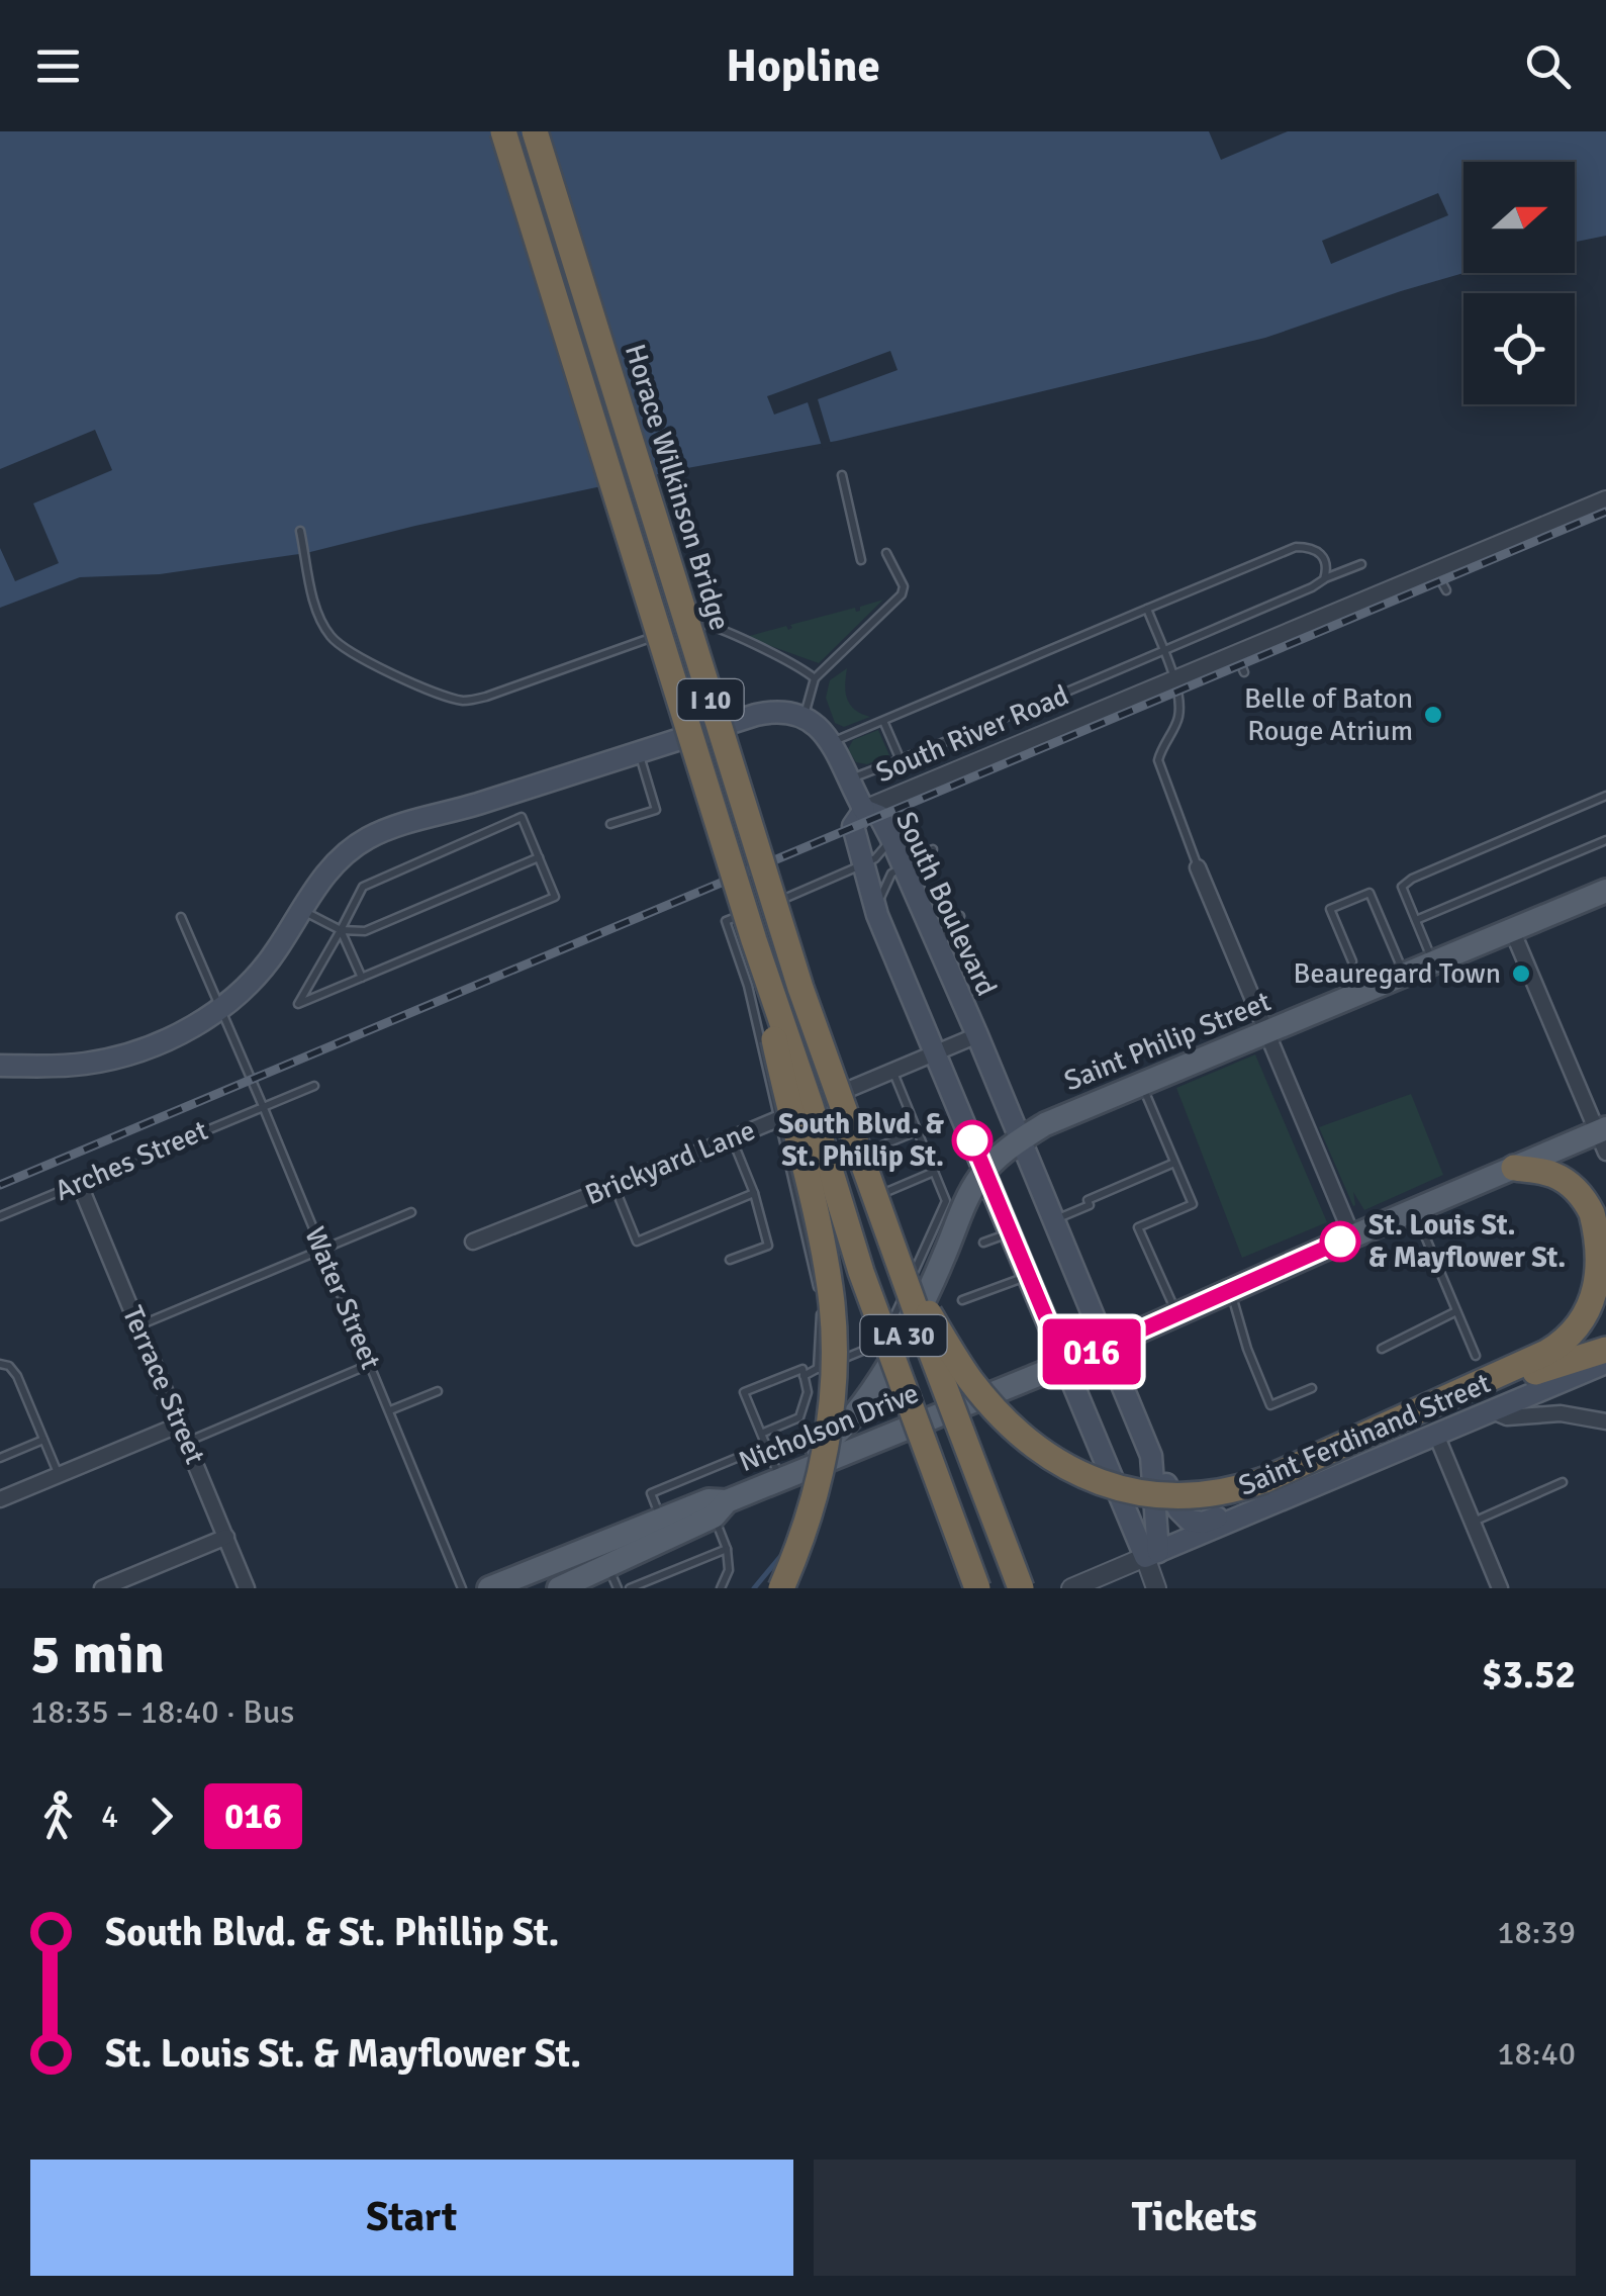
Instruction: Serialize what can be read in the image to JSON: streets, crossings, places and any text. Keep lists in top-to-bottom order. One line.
{"streets":{"highway":["Horace Wilkinson Bridge","I 10"],"main road":["South River Road","South Boulevard","Saint Philip Street","LA 30","Nicholson Drive","Saint Ferdinand Street"],"street":["Brickyard Lane","Terrace Street"],"lane":["Arches Street","Water Street"]},"crossings":[["Horace Wilkinson Bridge","I 10"],["South River Road","South Boulevard"],["South Boulevard","Saint Philip Street"],["South Boulevard","Brickyard Lane"],["South Boulevard","LA 30"],["South Boulevard","Nicholson Drive"],["South Boulevard","Saint Ferdinand Street"],["Saint Philip Street","LA 30"],["Arches Street","Water Street"],["Arches Street","Terrace Street"],["LA 30","Nicholson Drive"]],"places":["Belle of Baton Rouge Atrium","Beauregard Town","South Blvd. & St. Phillip St.","St. Louis St. & Mayflower St."],"lines":["bus line 016"],"north":"right","page":{"header":"Hopline","on_map":"016","heading":["5 min","18:35 – 18:40 · Bus","$3.52"],"legs":["4","016"],"list":[{"name":"South Blvd. & St. Phillip St.","value":"18:39"},{"name":"St. Louis St. & Mayflower St.","value":"18:40"}],"buttons":["Start","Tickets"]}}
